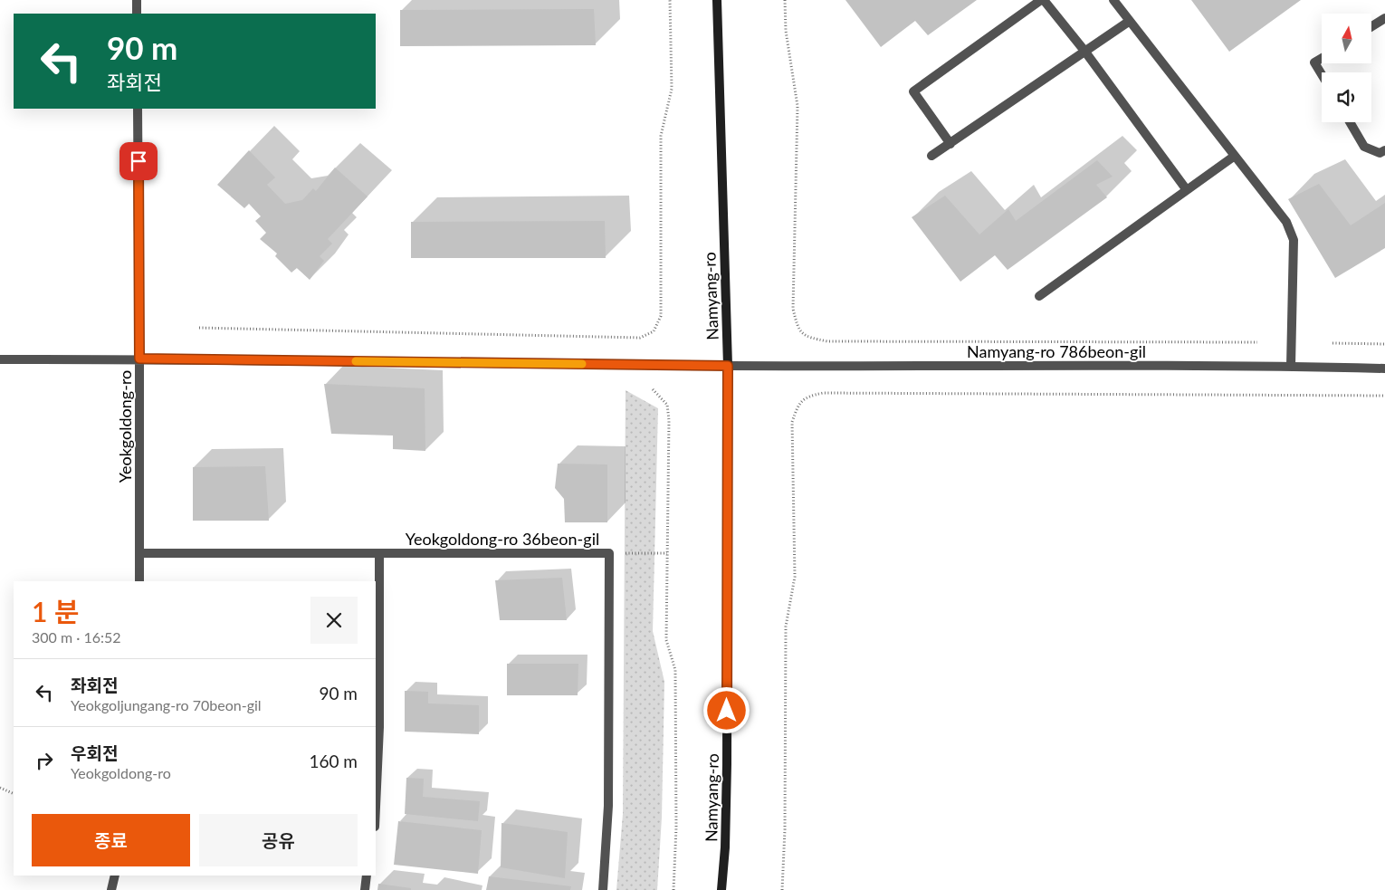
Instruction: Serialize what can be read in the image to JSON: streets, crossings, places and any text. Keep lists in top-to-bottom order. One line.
{"streets":{"main road":["Namyang-ro"],"street":["Namyang-ro 786beon-gil","Yeokgoldong-ro","Yeokgoldong-ro 36beon-gil"]},"crossings":[["Namyang-ro","Namyang-ro 786beon-gil"],["Namyang-ro 786beon-gil","Yeokgoldong-ro"],["Yeokgoldong-ro","Yeokgoldong-ro 36beon-gil"]],"north":"top","page":{"turn":["90 m","좌회전"],"heading":["1 분","300 m · 16:52"],"list":[{"name":"좌회전","note":"Yeokgoljungang-ro 70beon-gil","value":"90 m"},{"name":"우회전","note":"Yeokgoldong-ro","value":"160 m"}],"buttons":["종료","공유"]}}
